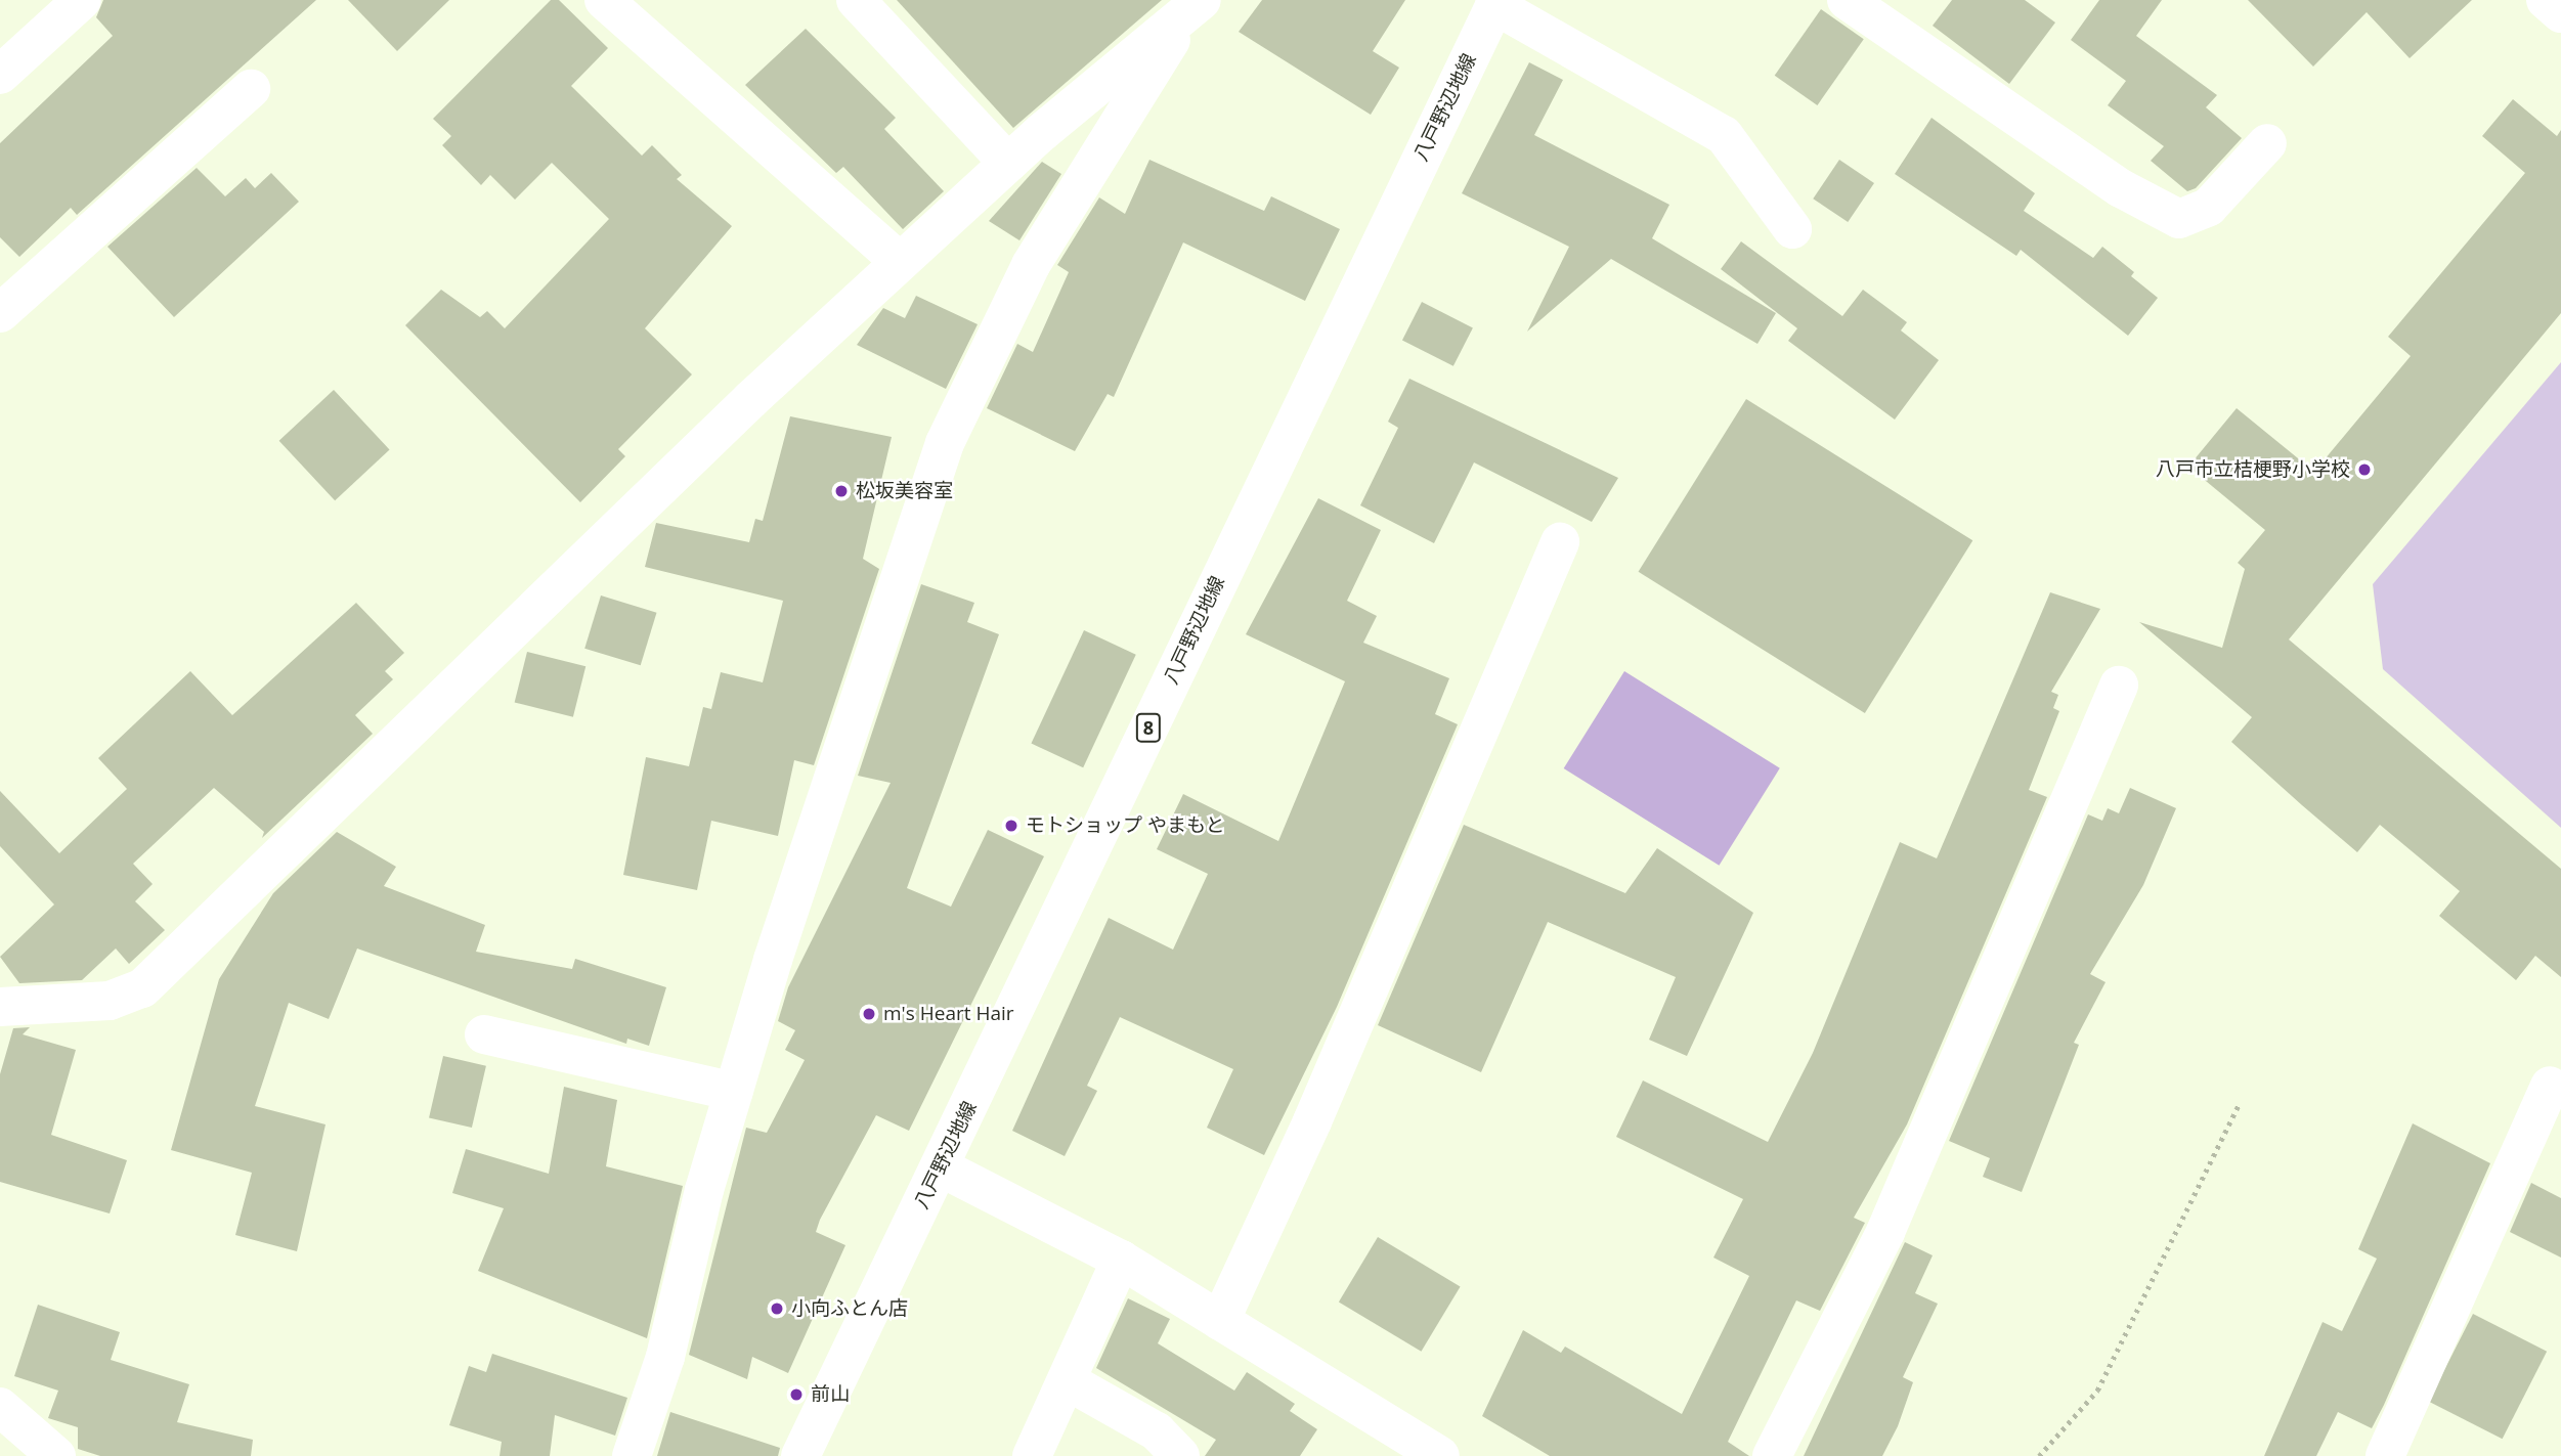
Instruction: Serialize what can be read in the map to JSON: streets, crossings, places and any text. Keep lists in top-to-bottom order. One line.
{"streets":{"street":["八戸野辺地線","8"]},"places":["八戸市立桔梗野小学校","松坂美容室","モトショップ やまもと","m's Heart Hair","小向ふとん店","前山"]}
